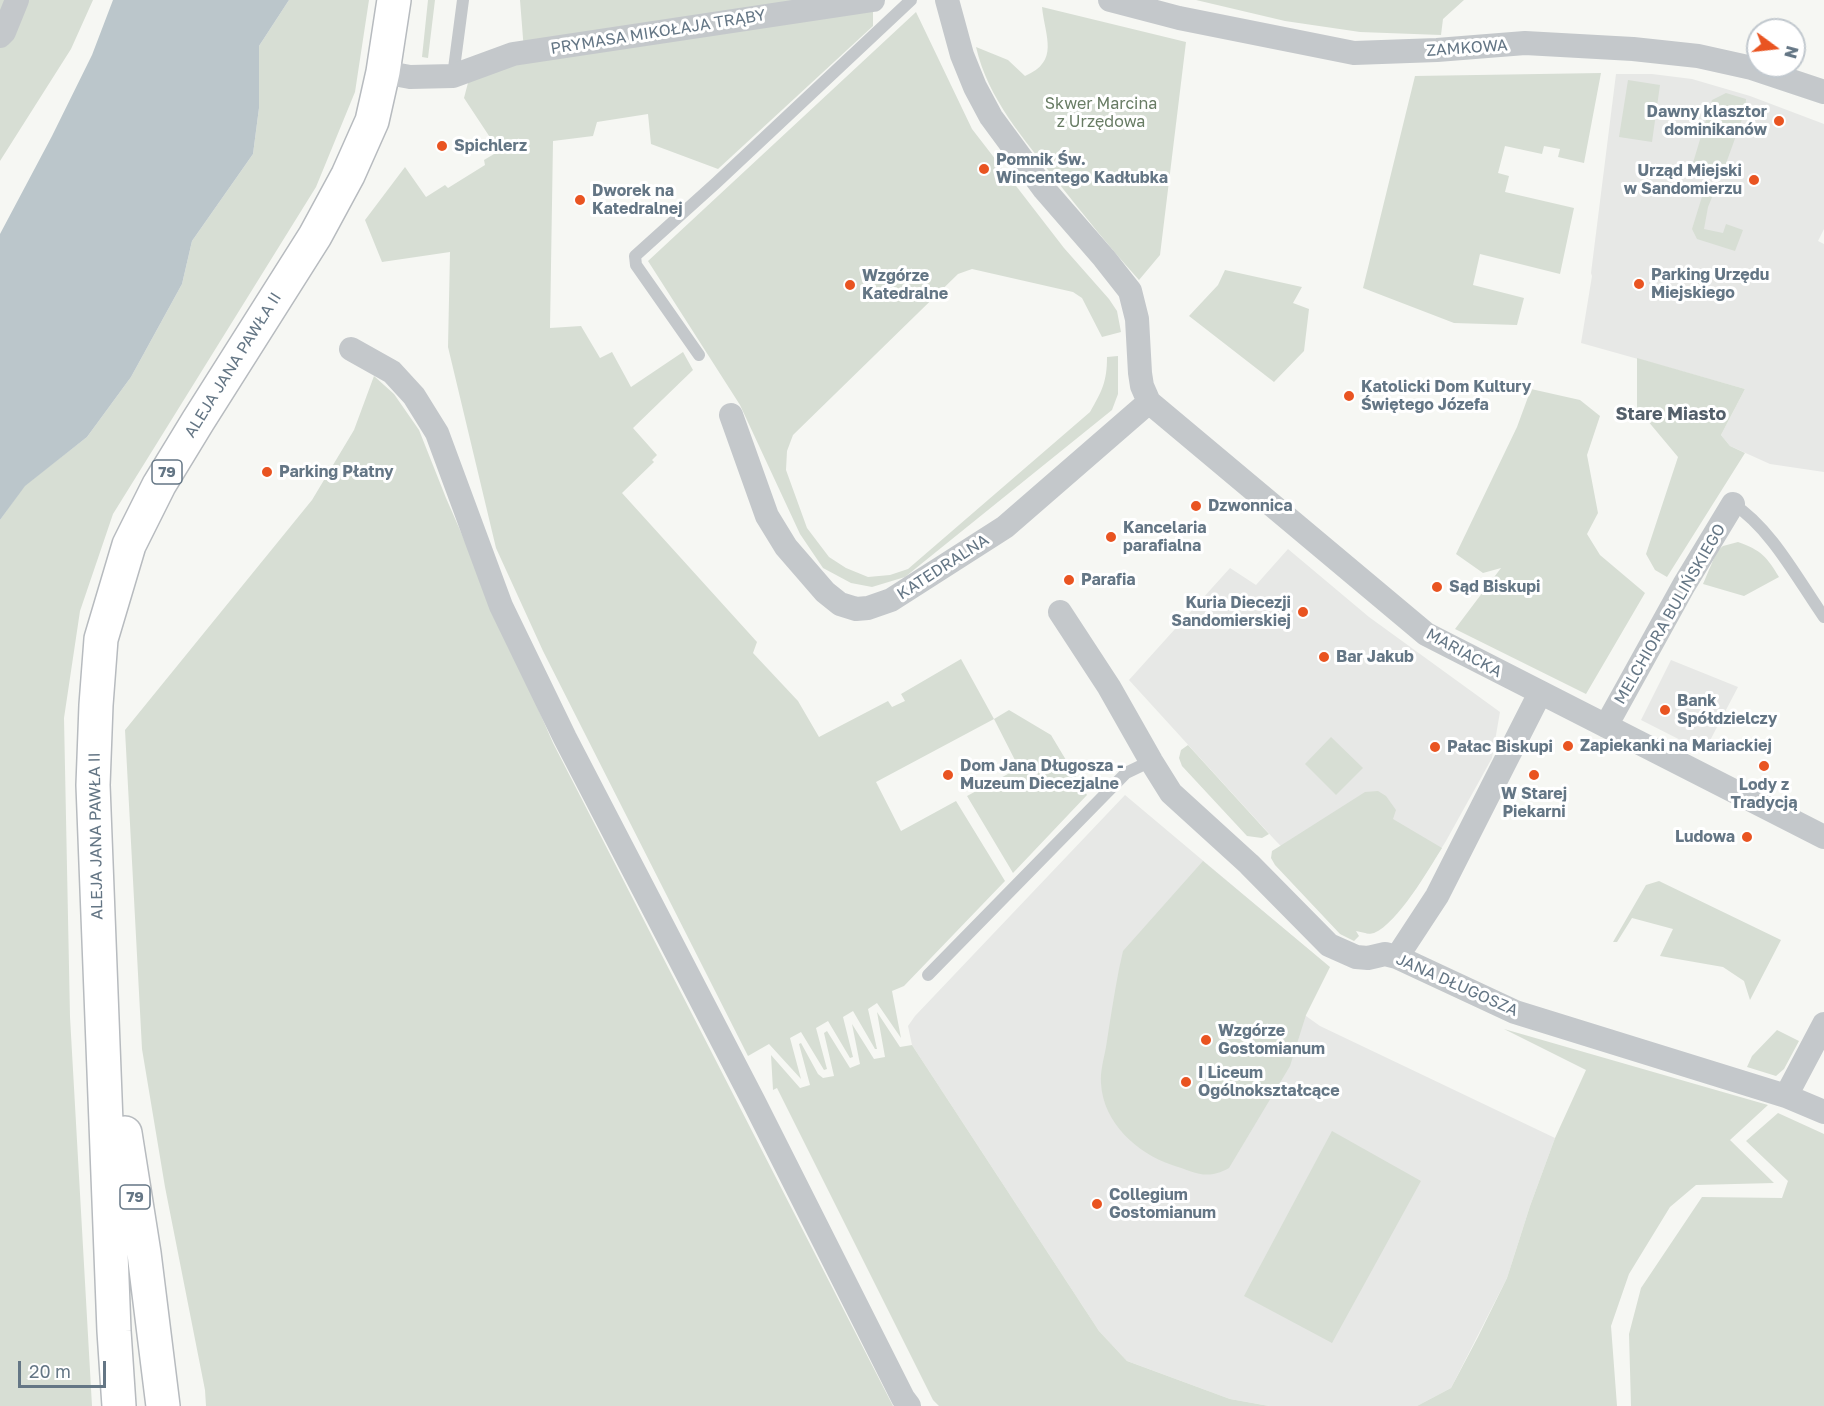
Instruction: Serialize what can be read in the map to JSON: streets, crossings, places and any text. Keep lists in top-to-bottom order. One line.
{"streets":{"main road":["ALEJA JANA PAWŁA II","79"],"street":["PRYMASA MIKOŁAJA TRĄBY","ZAMKOWA","KATEDRALNA","MELCHIORA BULIŃSKIEGO","MARIACKA","JANA DŁUGOSZA"]},"crossings":[["PRYMASA MIKOŁAJA TRĄBY","ALEJA JANA PAWŁA II"],["KATEDRALNA","MARIACKA"],["MELCHIORA BULIŃSKIEGO","MARIACKA"]],"districts":["Stare Miasto"],"parks":["Skwer Marcina z Urzędowa"],"places":["Dawny klasztor dominikanów","Spichlerz","Pomnik Św. Wincentego Kadłubka","Urząd Miejski w Sandomierzu","Dworek na Katedralnej","Parking Urzędu Miejskiego","Wzgórze Katedralne","Katolicki Dom Kultury Świętego Józefa","Parking Płatny","Dzwonnica","Kancelaria parafialna","Parafia","Sąd Biskupi","Kuria Diecezji Sandomierskiej","Bar Jakub","Bank Spółdzielczy","Zapiekanki na Mariackiej","Pałac Biskupi","Lody z Tradycją","Dom Jana Długosza - Muzeum Diecezjalne","W Starej Piekarni","Ludowa","Wzgórze Gostomianum","I Liceum Ogólnokształcące","Collegium Gostomianum"],"scale_bar":"20 m","north":"right"}
